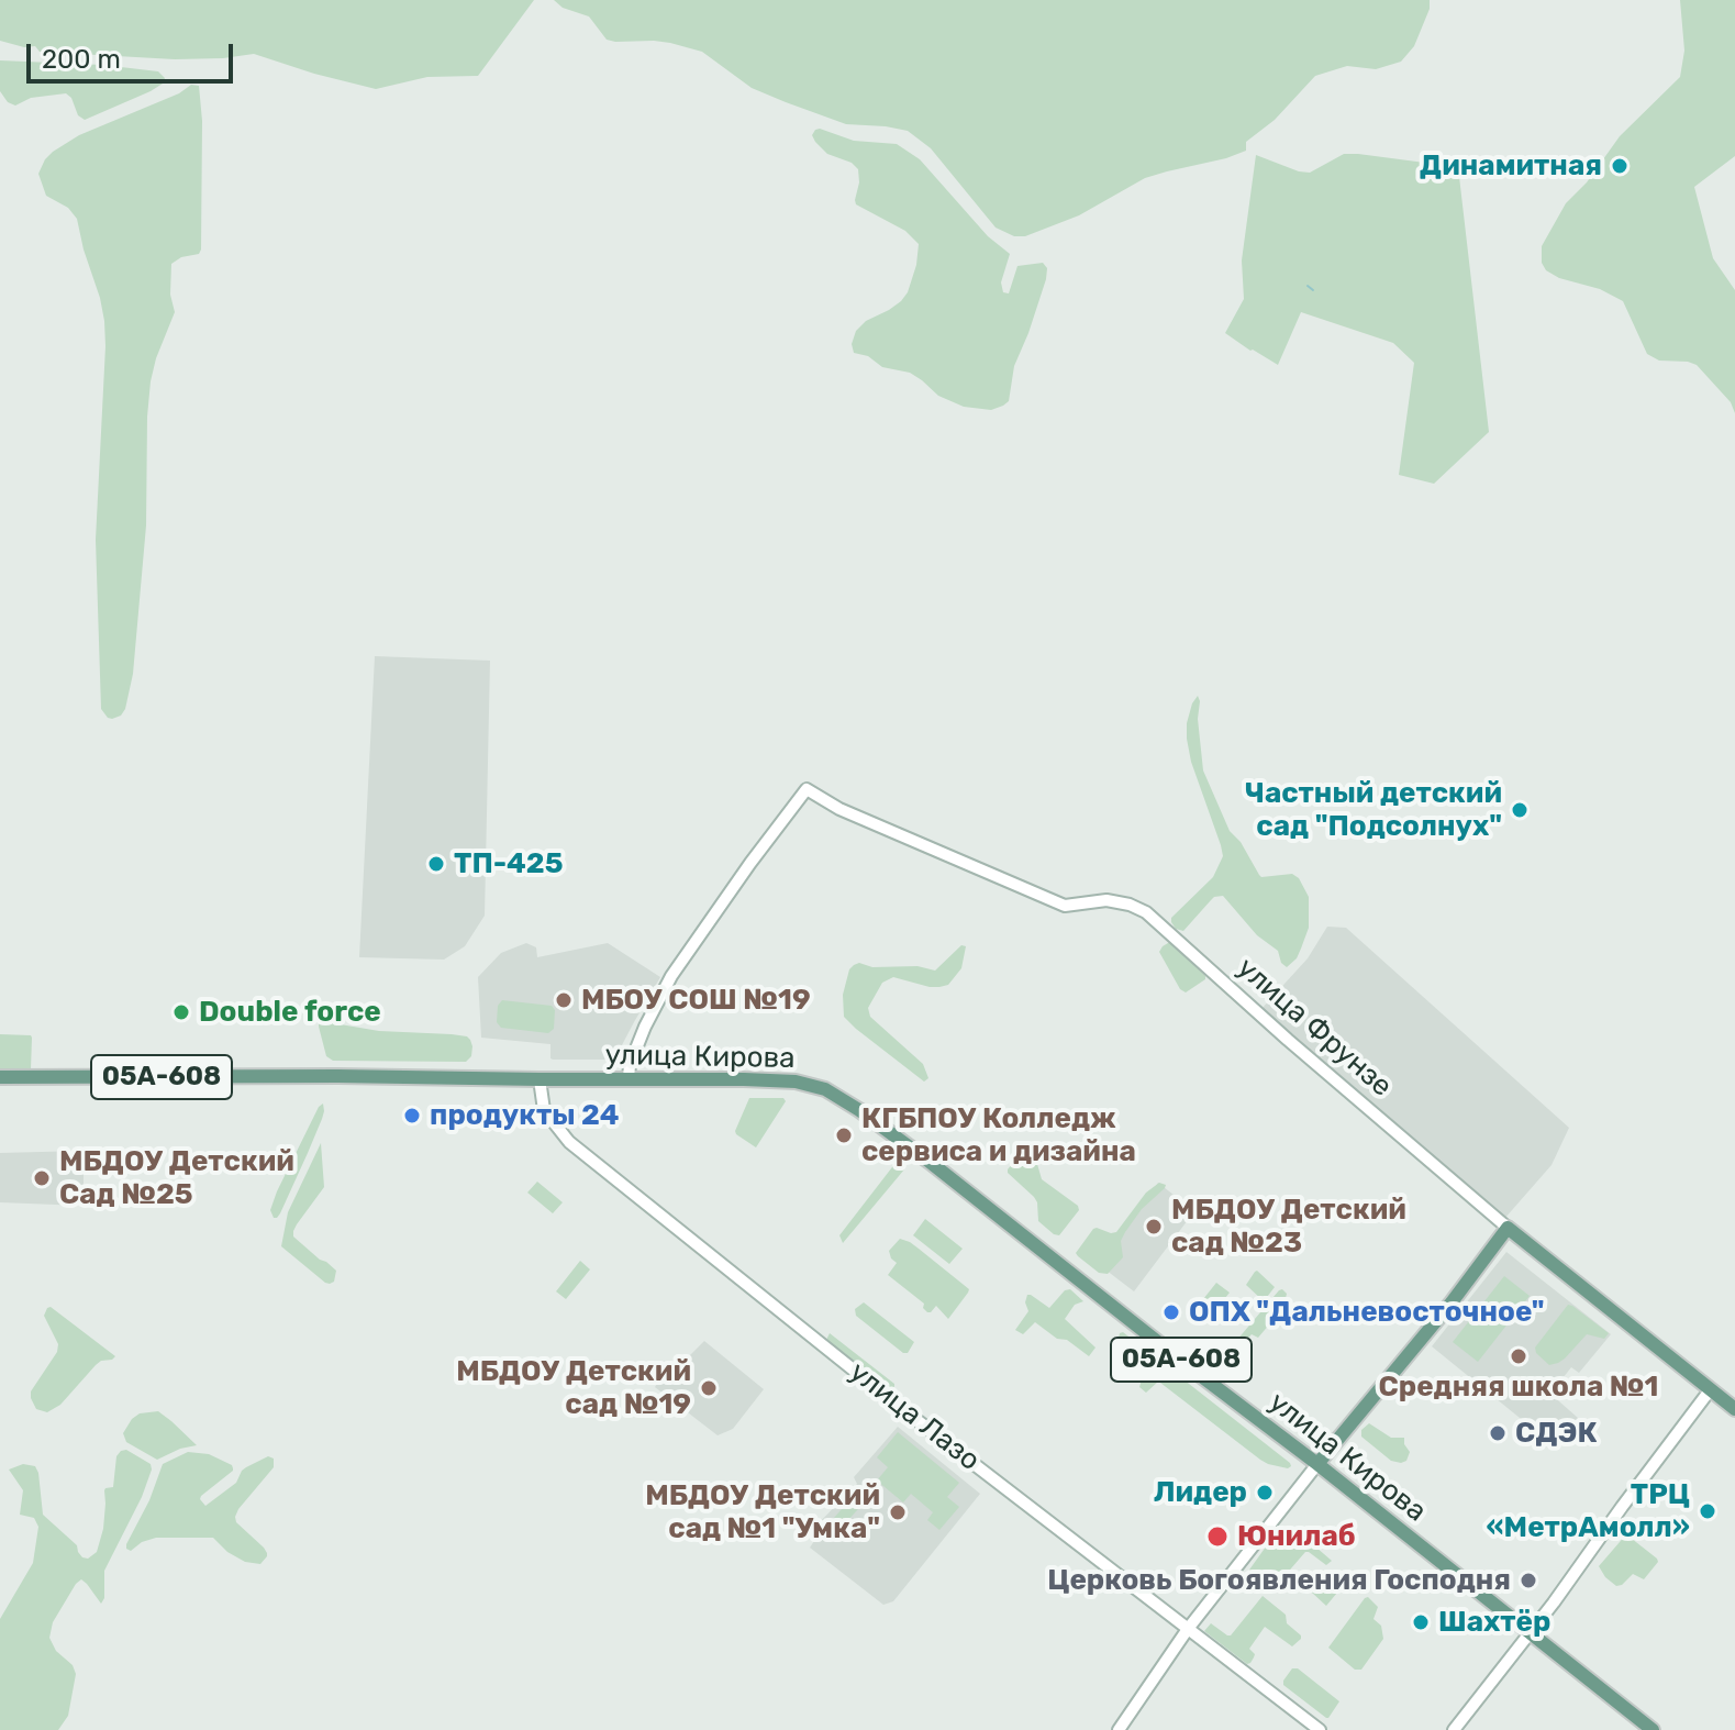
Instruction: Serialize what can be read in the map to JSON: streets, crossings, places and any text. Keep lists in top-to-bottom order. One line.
{"streets":{"main road":["улица Фрунзе","улица Кирова","05А-608","улица Лазо"]},"crossings":[["улица Фрунзе","улица Кирова"],["улица Кирова","улица Лазо"]],"places":["Динамитная","Частный детский сад \"Подсолнух\"","ТП-425","МБОУ СОШ №19","Double force","продукты 24","КГБПОУ Колледж сервиса и дизайна","МБДОУ Детский Сад №25","МБДОУ Детский сад №23","ОПХ \"Дальневосточное\"","Средняя школа №1","МБДОУ Детский сад №19","СДЭК","Лидер","ТРЦ «МетрАмолл»","МБДОУ Детский сад №1 \"Умка\"","Юнилаб","Церковь Богоявления Господня","Шахтёр"],"scale_bar":"200 m"}
